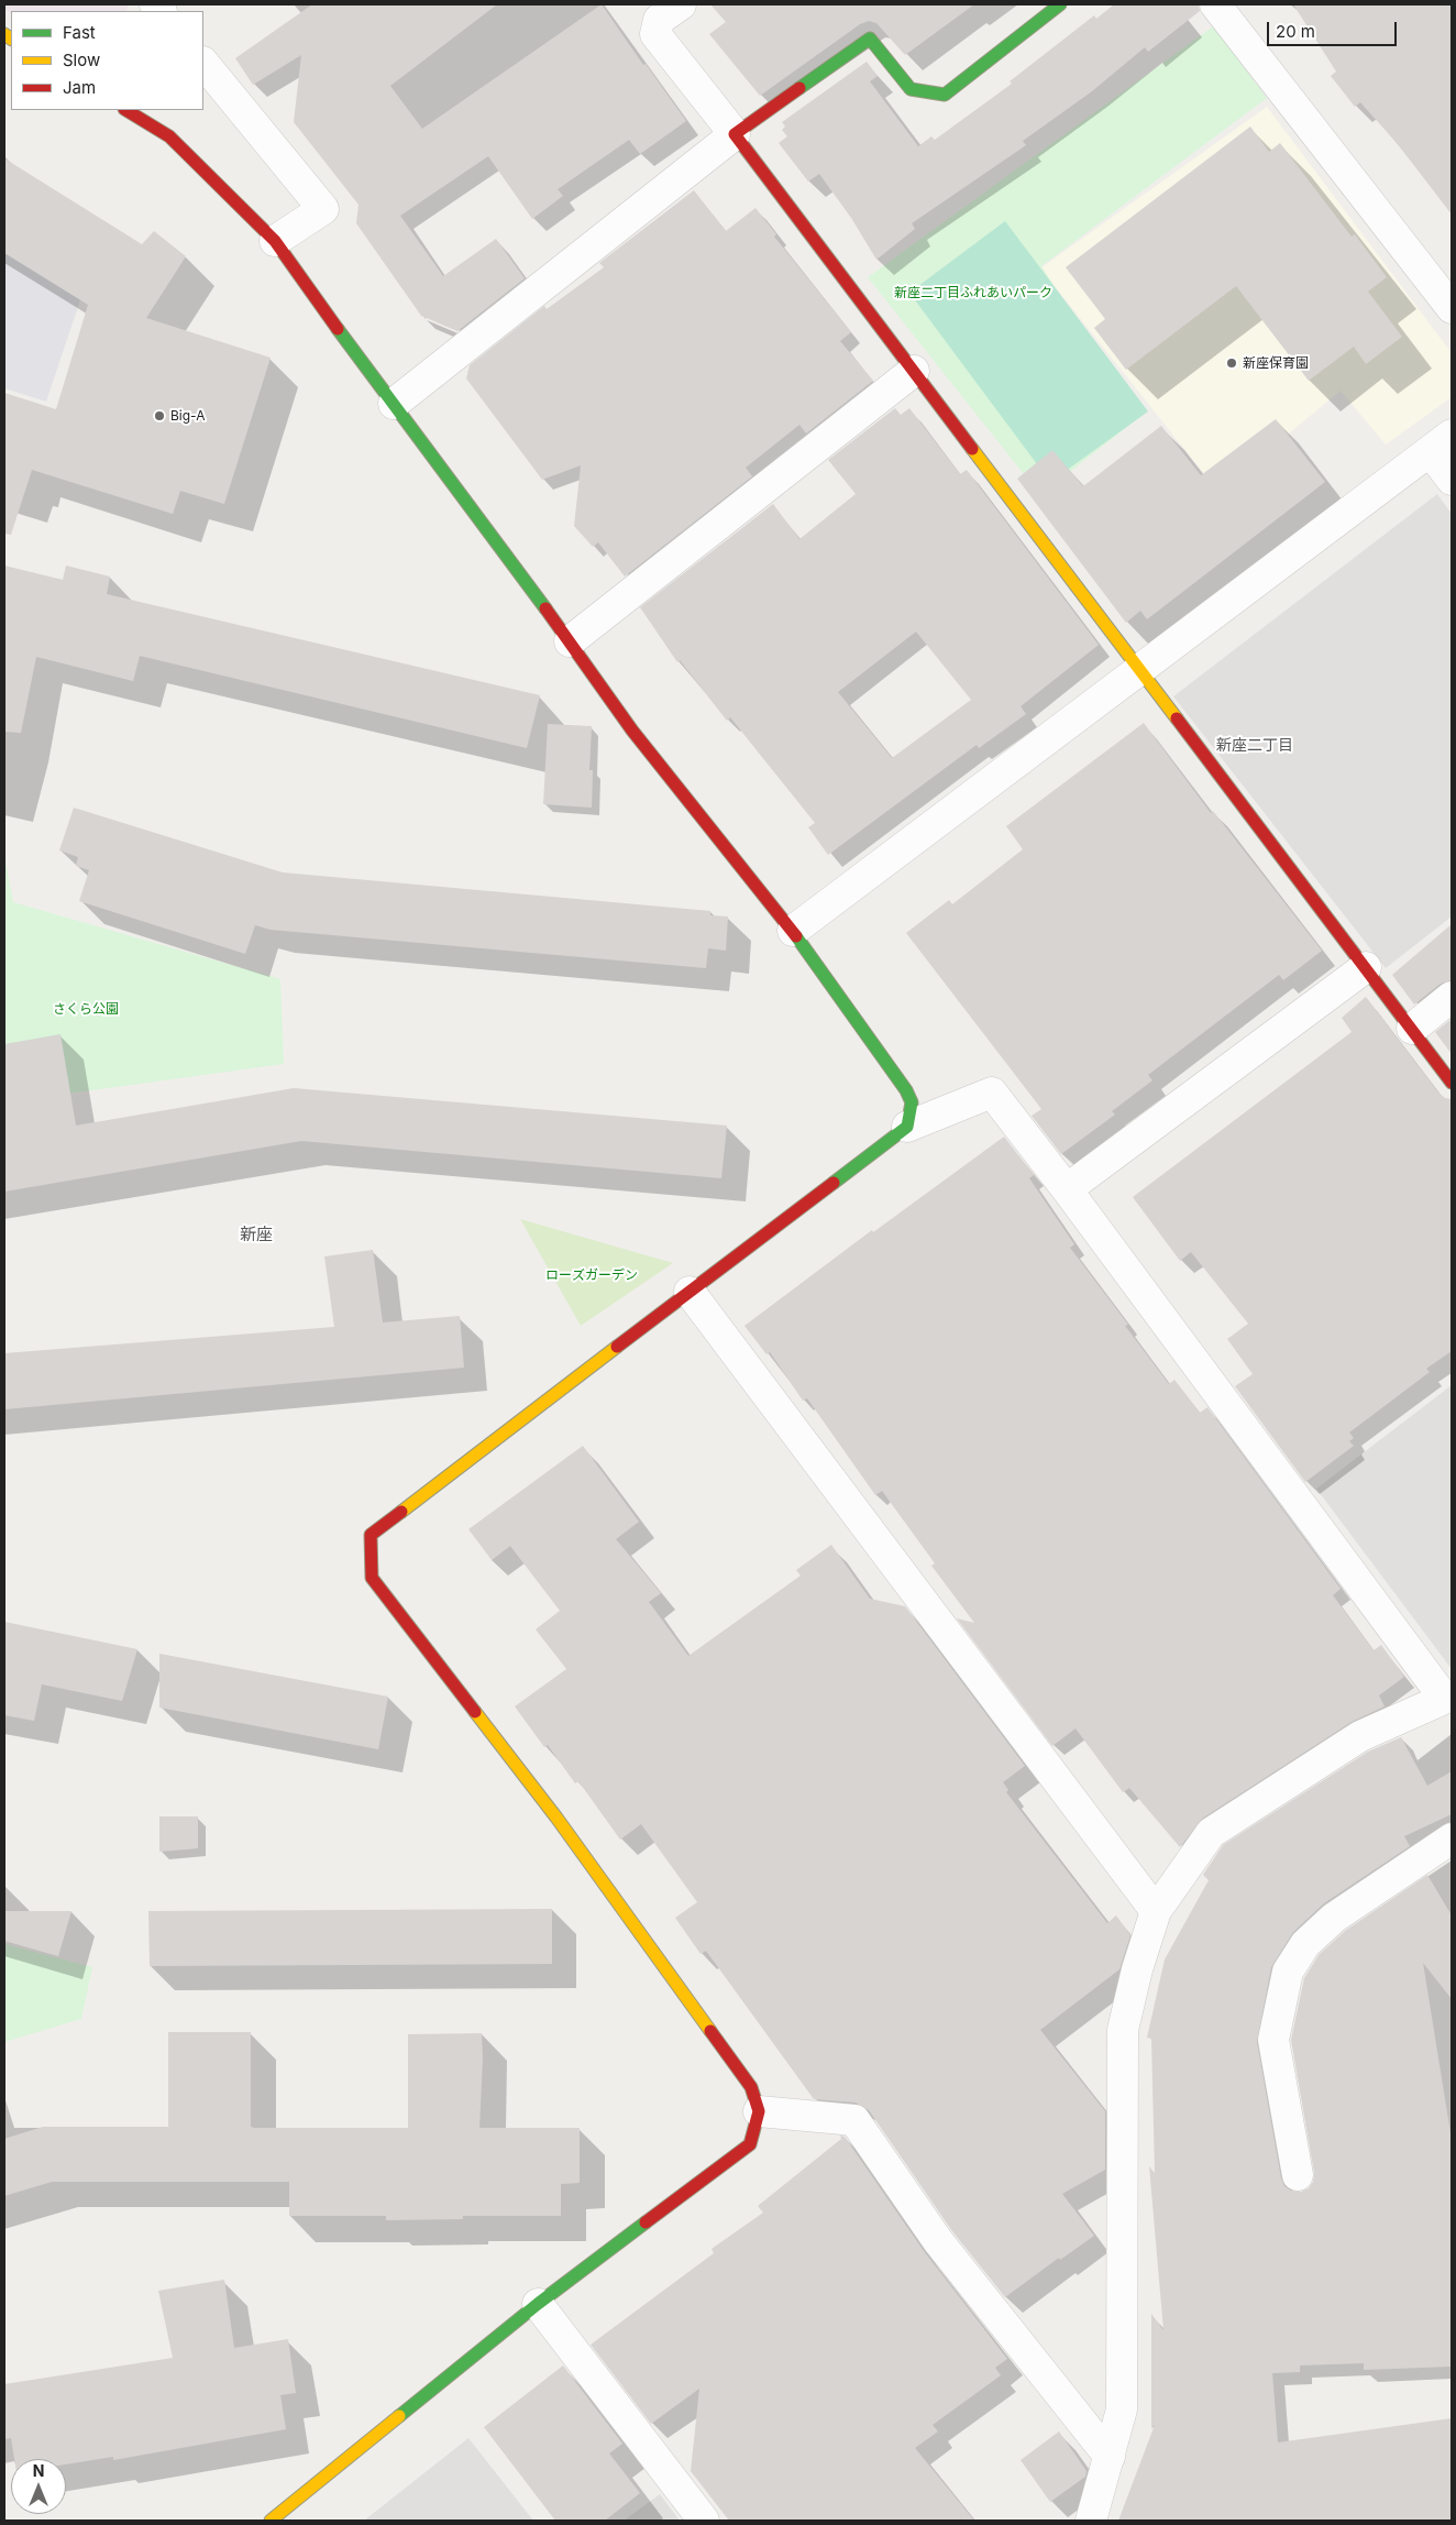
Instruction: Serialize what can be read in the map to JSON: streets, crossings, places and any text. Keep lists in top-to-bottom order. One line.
{"districts":["新座二丁目","新座"],"parks":["新座二丁目ふれあいパーク","さくら公園","ローズガーデン"],"places":["新座保育園","Big-A"],"legend":["Fast","Slow","Jam"],"scale_bar":"20 m","north":"top"}
